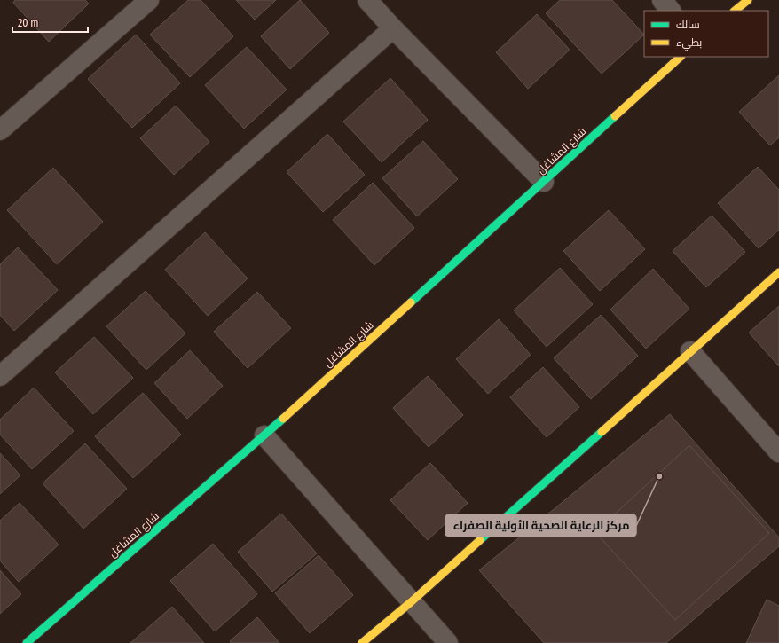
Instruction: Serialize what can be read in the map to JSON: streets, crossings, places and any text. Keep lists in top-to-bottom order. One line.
{"streets":{"street":["شارع المشاغل"]},"places":["مركز الرعاية الصحية الأولية الصفراء"],"legend":["سالك","بطيء"],"scale_bar":"20 m"}
